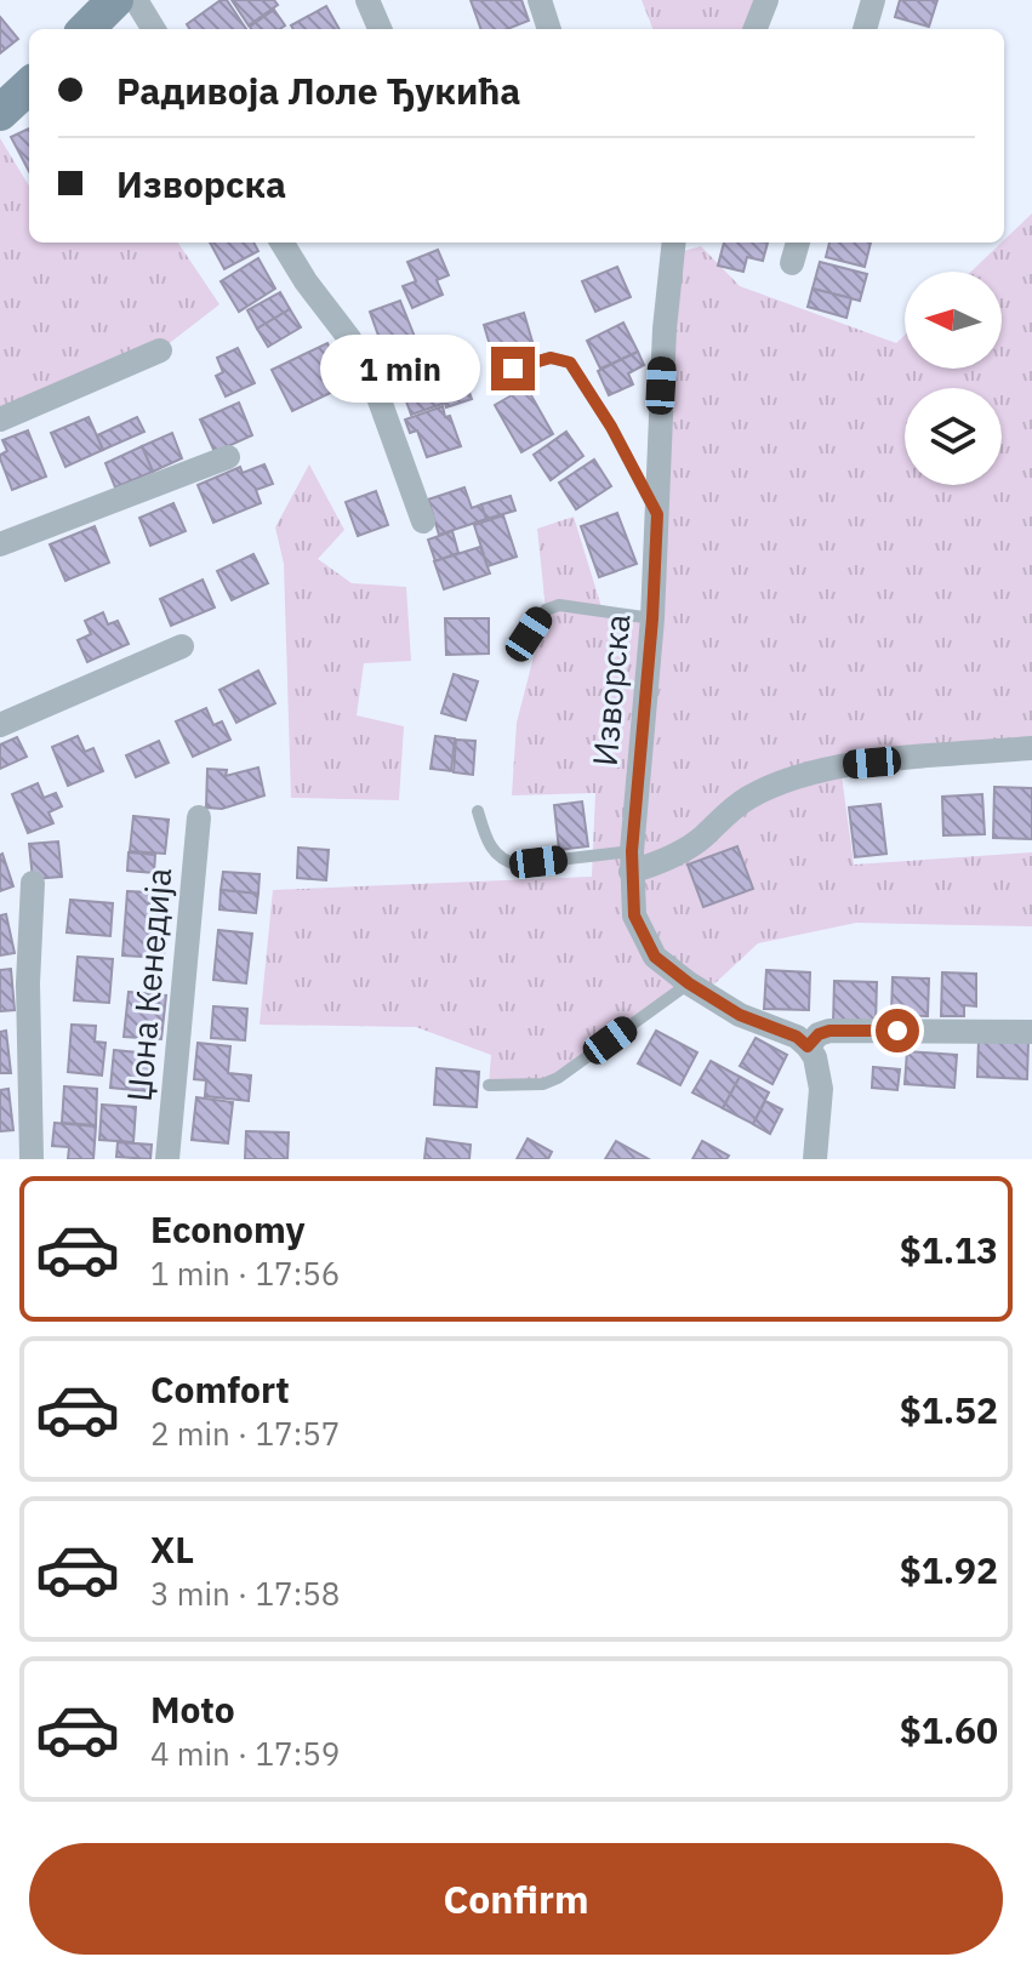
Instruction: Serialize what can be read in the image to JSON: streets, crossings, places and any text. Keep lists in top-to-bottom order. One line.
{"streets":{"street":["Изворска","Џона Кенедија"]},"north":"left","page":{"banner":["Радивоја Лоле Ђукића","Изворска"],"bubble":"1 min","list":[{"name":"Economy","note":"1 min · 17:56","value":"$1.13"},{"name":"Comfort","note":"2 min · 17:57","value":"$1.52"},{"name":"XL","note":"3 min · 17:58","value":"$1.92"},{"name":"Moto","note":"4 min · 17:59","value":"$1.60"}],"buttons":"Confirm"}}
